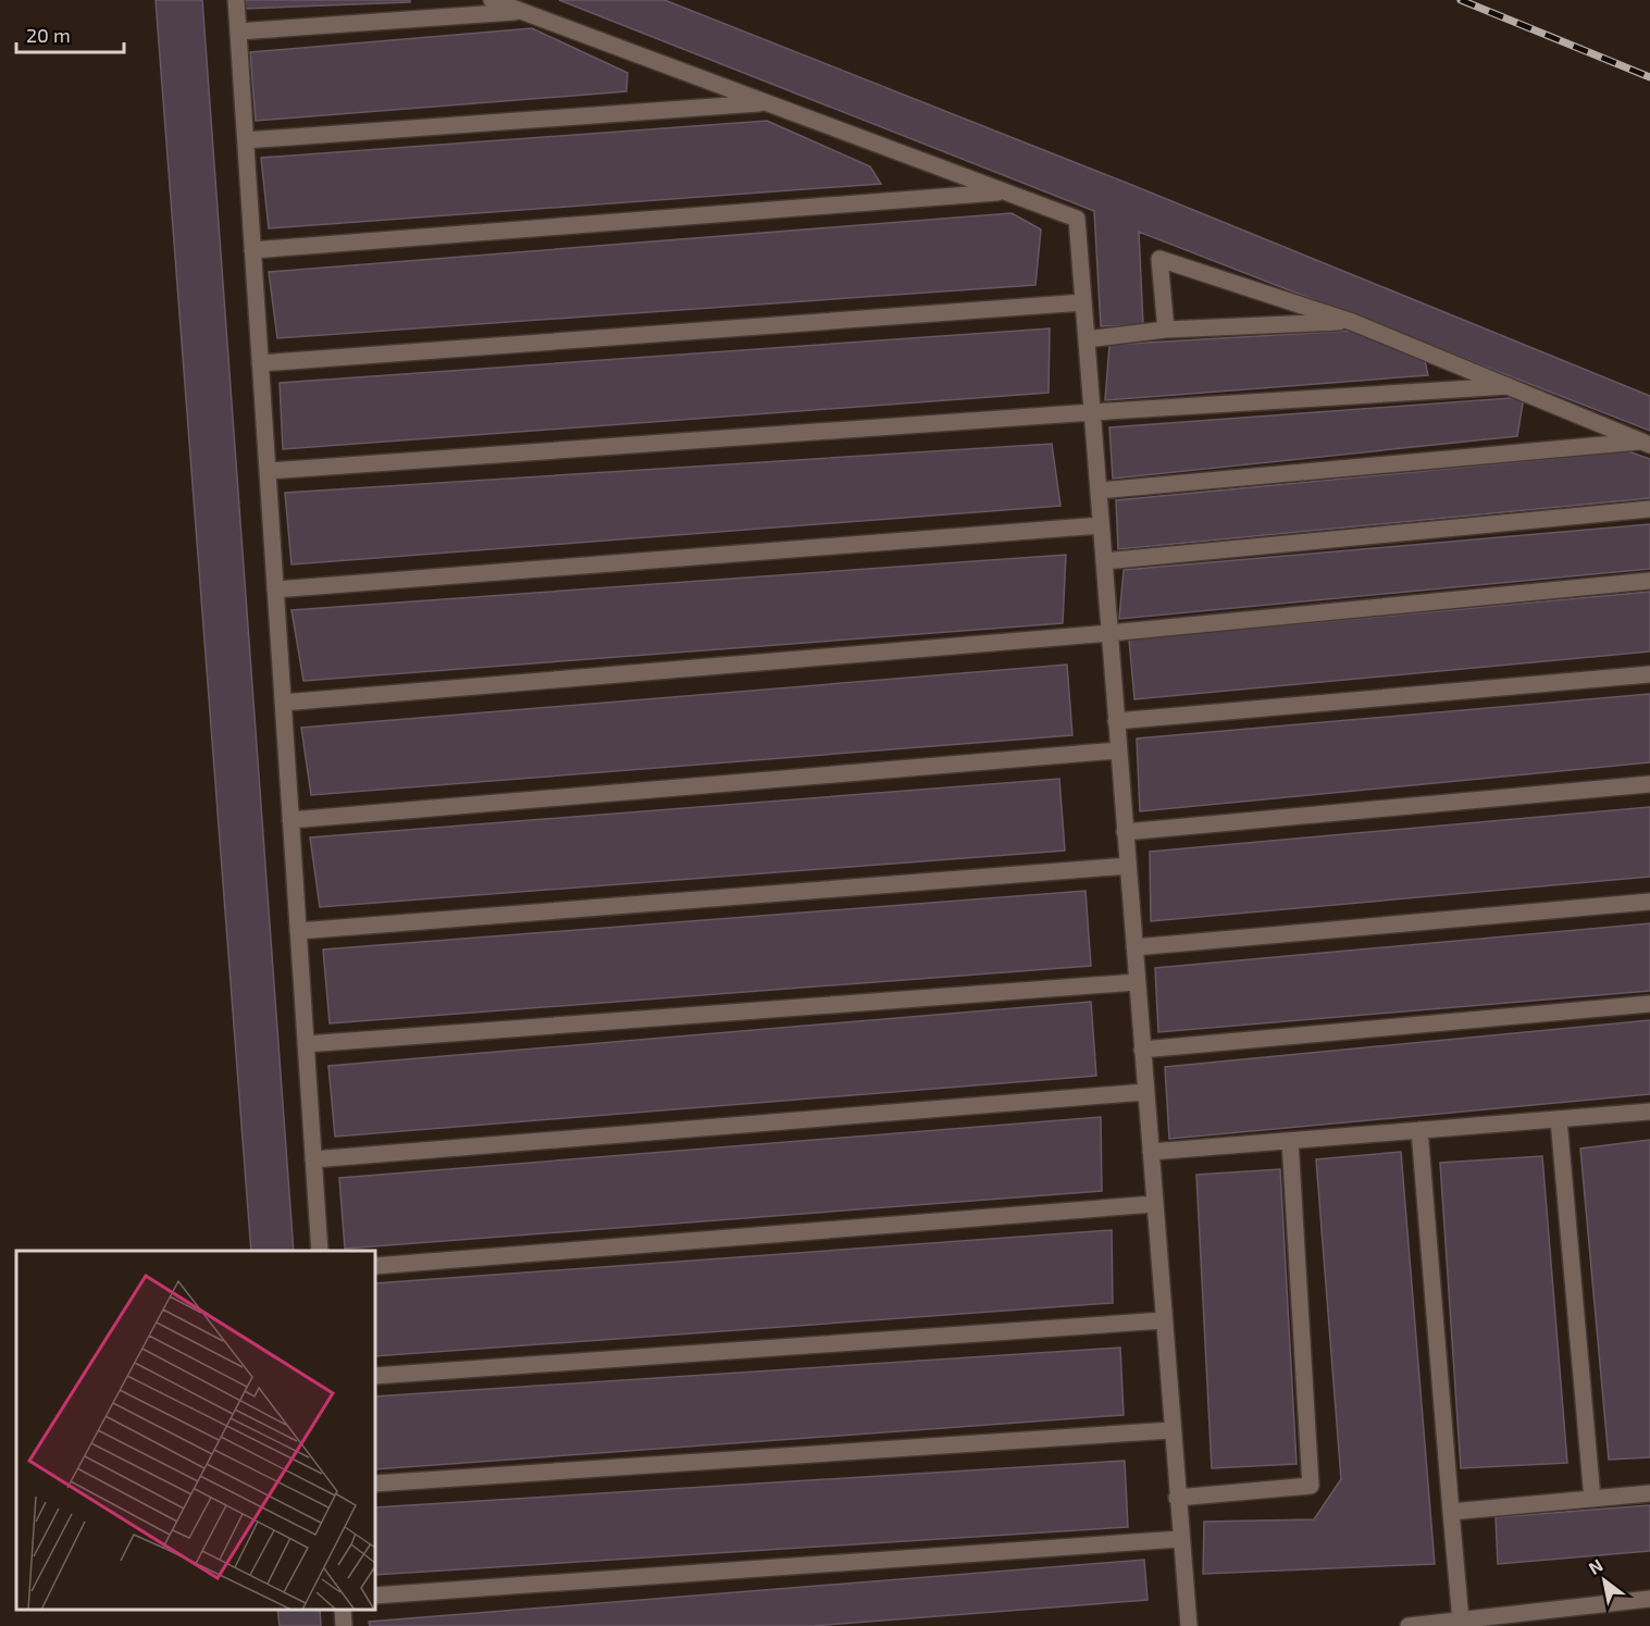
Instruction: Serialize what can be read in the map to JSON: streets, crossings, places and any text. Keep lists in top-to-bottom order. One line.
{"scale_bar":"20 m","north":"top left"}
